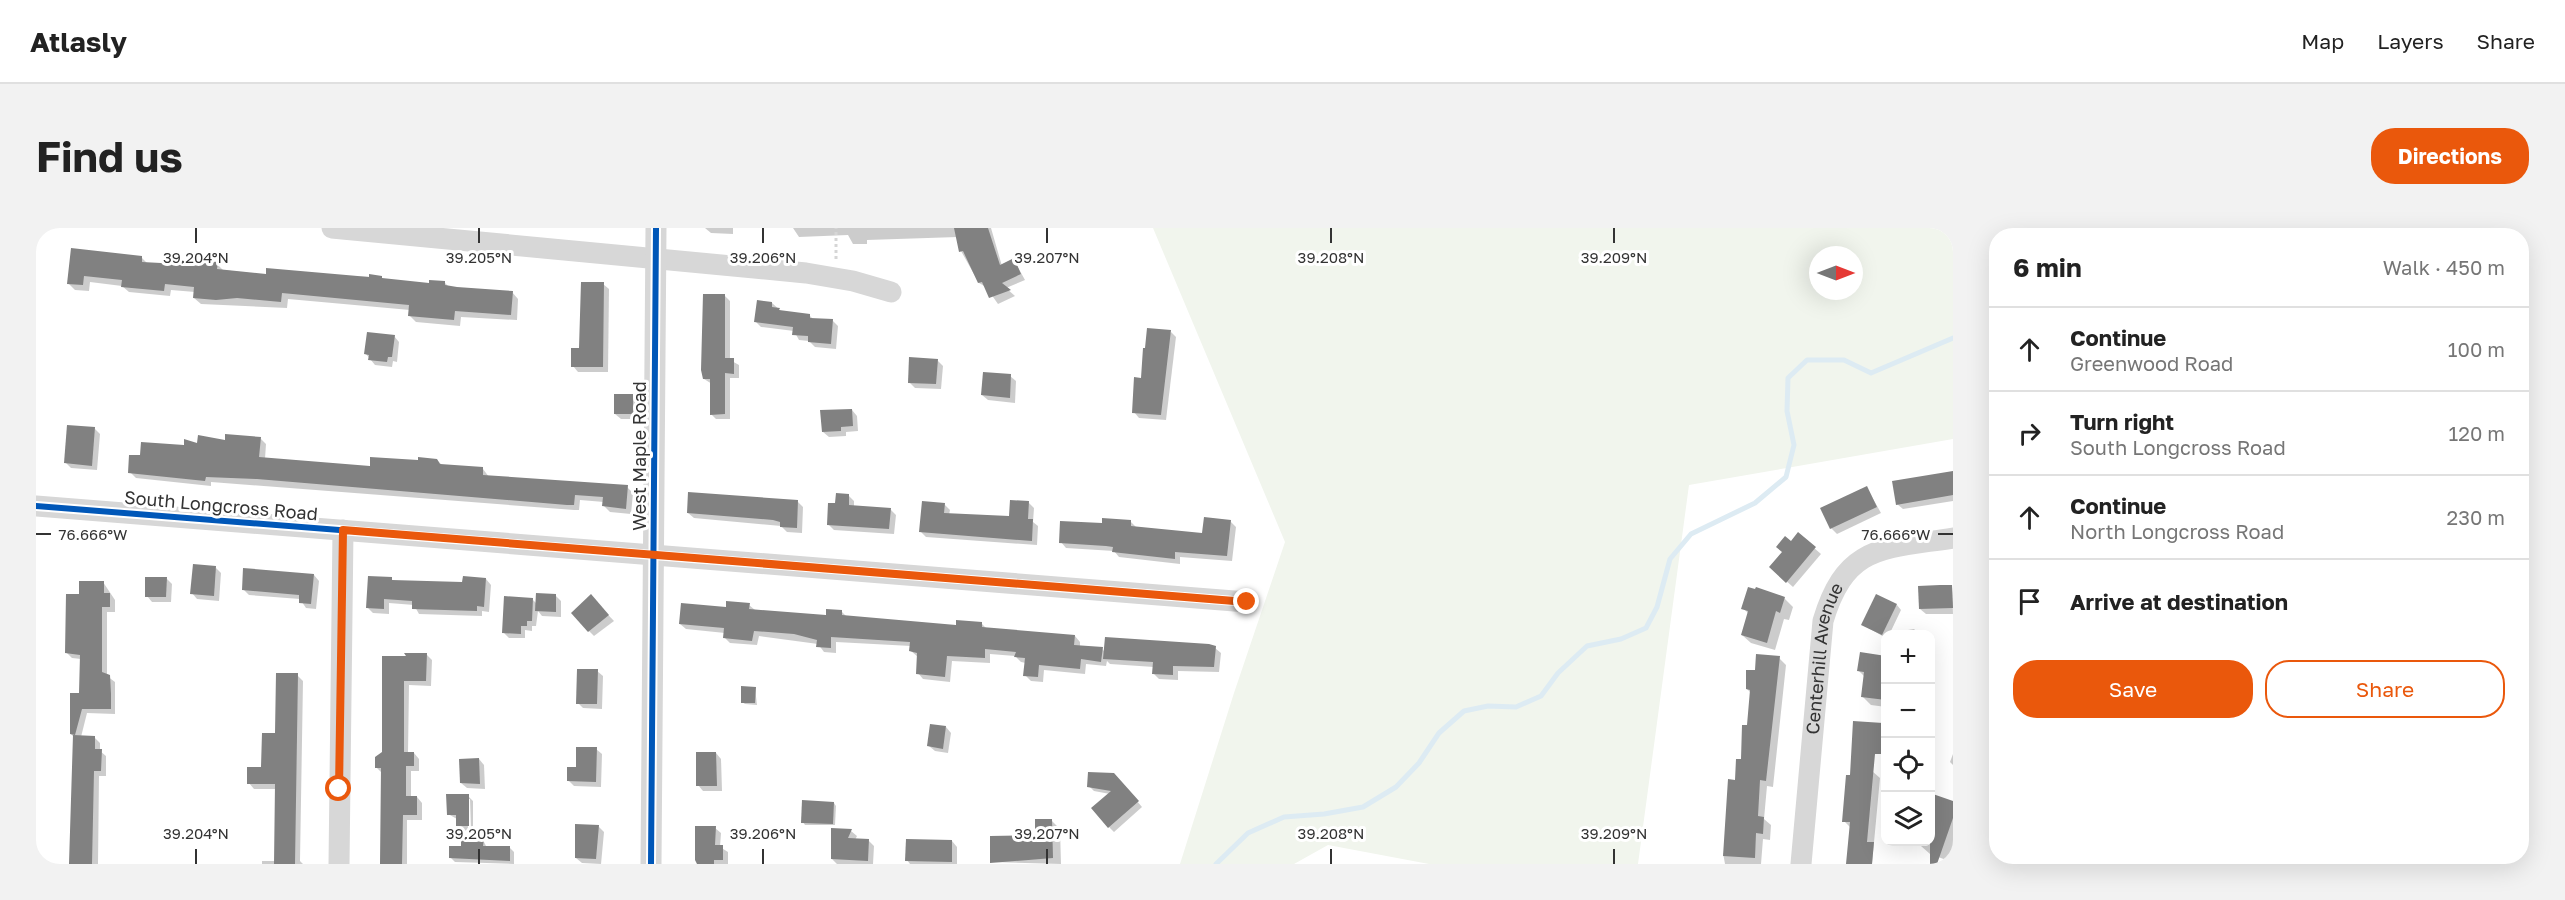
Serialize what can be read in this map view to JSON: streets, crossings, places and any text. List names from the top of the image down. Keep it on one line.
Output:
{"streets":{"street":["West Maple Road","South Longcross Road","Centerhill Avenue"]},"crossings":[["West Maple Road","South Longcross Road"]],"north":"right","page":{"header":"Atlasly","nav":["Map","Layers","Share"],"buttons":["Directions",["Save","Share"]],"title":"Find us","heading":["6 min","Walk · 450 m"],"list":[["Continue","Greenwood Road","100 m"],["Turn right","South Longcross Road","120 m"],["Continue","North Longcross Road","230 m"],"Arrive at destination"],"map_buttons":["+","−"]},"coordinates":["39.204°N","39.205°N","39.206°N","39.207°N","39.208°N","39.209°N","76.666°W"]}
